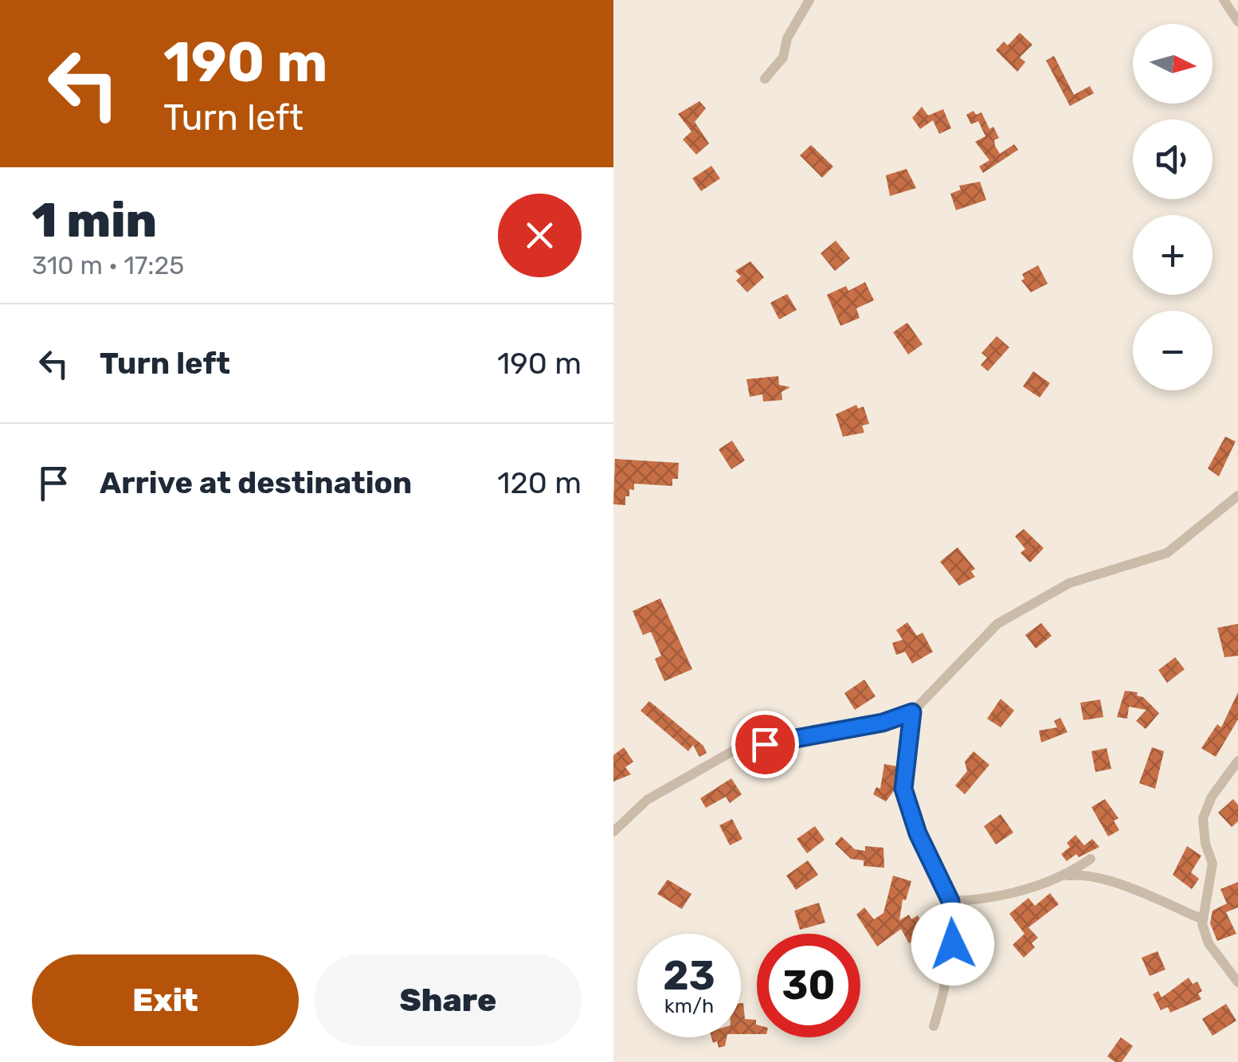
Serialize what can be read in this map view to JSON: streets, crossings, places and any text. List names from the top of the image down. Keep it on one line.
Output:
{"north":"right","page":{"turn":["190 m","Turn left"],"map_buttons":["+","−"],"heading":["1 min","310 m · 17:25"],"list":[{"name":"Turn left","value":"190 m"},{"name":"Arrive at destination","value":"120 m"}],"speed":"23 km/h","limit":"30","buttons":["Exit","Share"]}}
